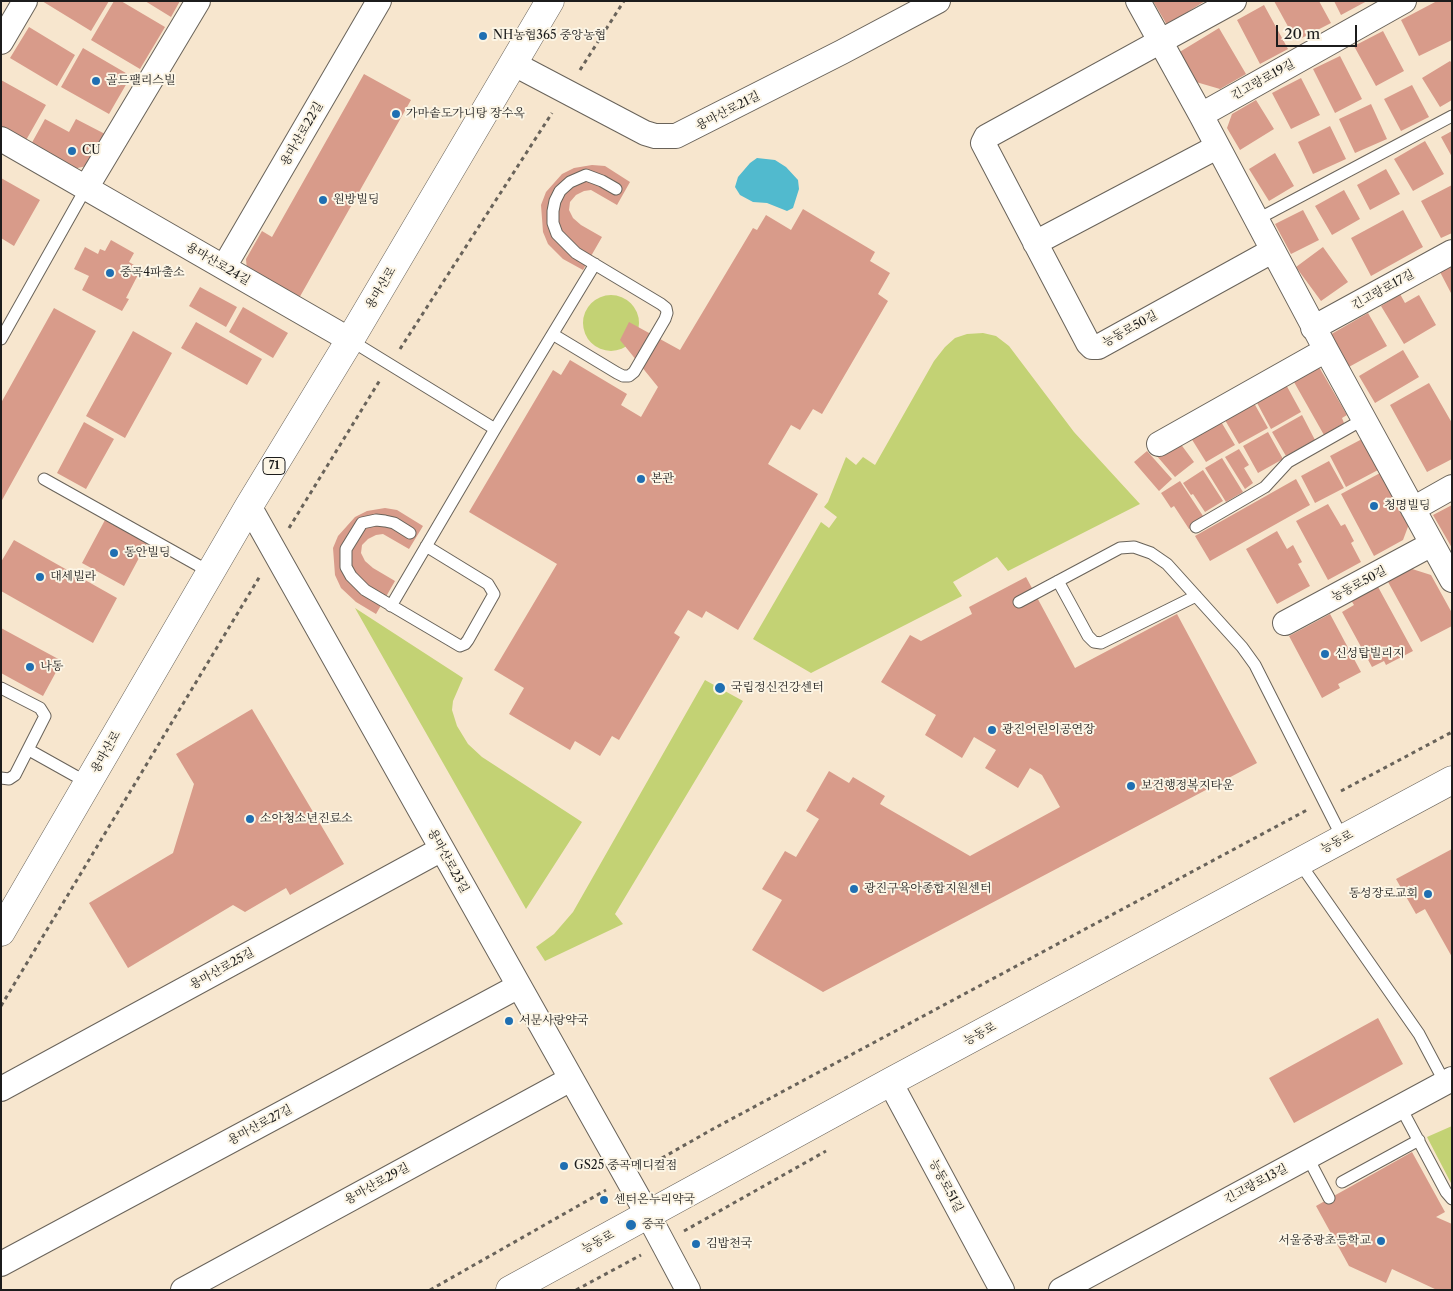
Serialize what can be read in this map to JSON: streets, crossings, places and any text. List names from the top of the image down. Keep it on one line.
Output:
{"streets":{"main road":["용마산로","71","능동로"],"street":["긴고랑로19길","용마산로21길","용마산로22길","용마산로24길","긴고랑로17길","능동로50길","농동로50길","용마산로23길","용마산로25길","용마산로27길","용마산로29길","긴고랑로13길","능동로51길"]},"crossings":[["용마산로21길","용마산로"],["용마산로22길","용마산로24길"],["용마산로24길","용마산로"],["용마산로","용마산로23길"],["능동로","용마산로23길"],["능동로","능동로51길"],["용마산로23길","용마산로25길"],["용마산로23길","용마산로27길"],["용마산로23길","용마산로29길"]],"places":["NH농협365 중앙농협","골드팰리스빌","가마솥도가니탕 장수옥","CU","원방빌딩","중곡4파출소","본관","청명빌딩","동안빌딩","대세빌라","신성탑빌리지","나동","국립정신건강센터","광진어린이공연장","보건행정복지타운","소아청소년진료소","광진구육아종합지원센터","동성장로교회","서문사랑약국","GS25 중곡메디컬점","센터온누리약국","중곡","서울중광초등학교","김밥천국"],"scale_bar":"20 m"}
